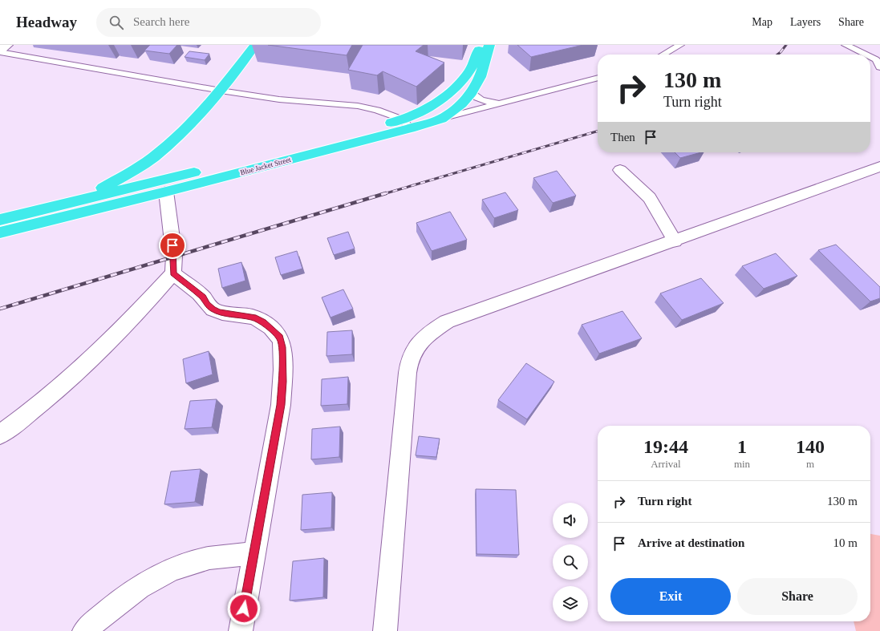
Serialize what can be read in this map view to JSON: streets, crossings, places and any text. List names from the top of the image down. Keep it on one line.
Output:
{"streets":{"highway":["Blue Jacket Street"]},"page":{"header":"Headway","search":"Search here","nav":["Map","Layers","Share"],"turn":["130 m","Turn right"],"then":"Then","eta":["19:44","Arrival","1","min","140","m"],"list":[{"name":"Turn right","value":"130 m"},{"name":"Arrive at destination","value":"10 m"}],"buttons":["Exit","Share"]}}
